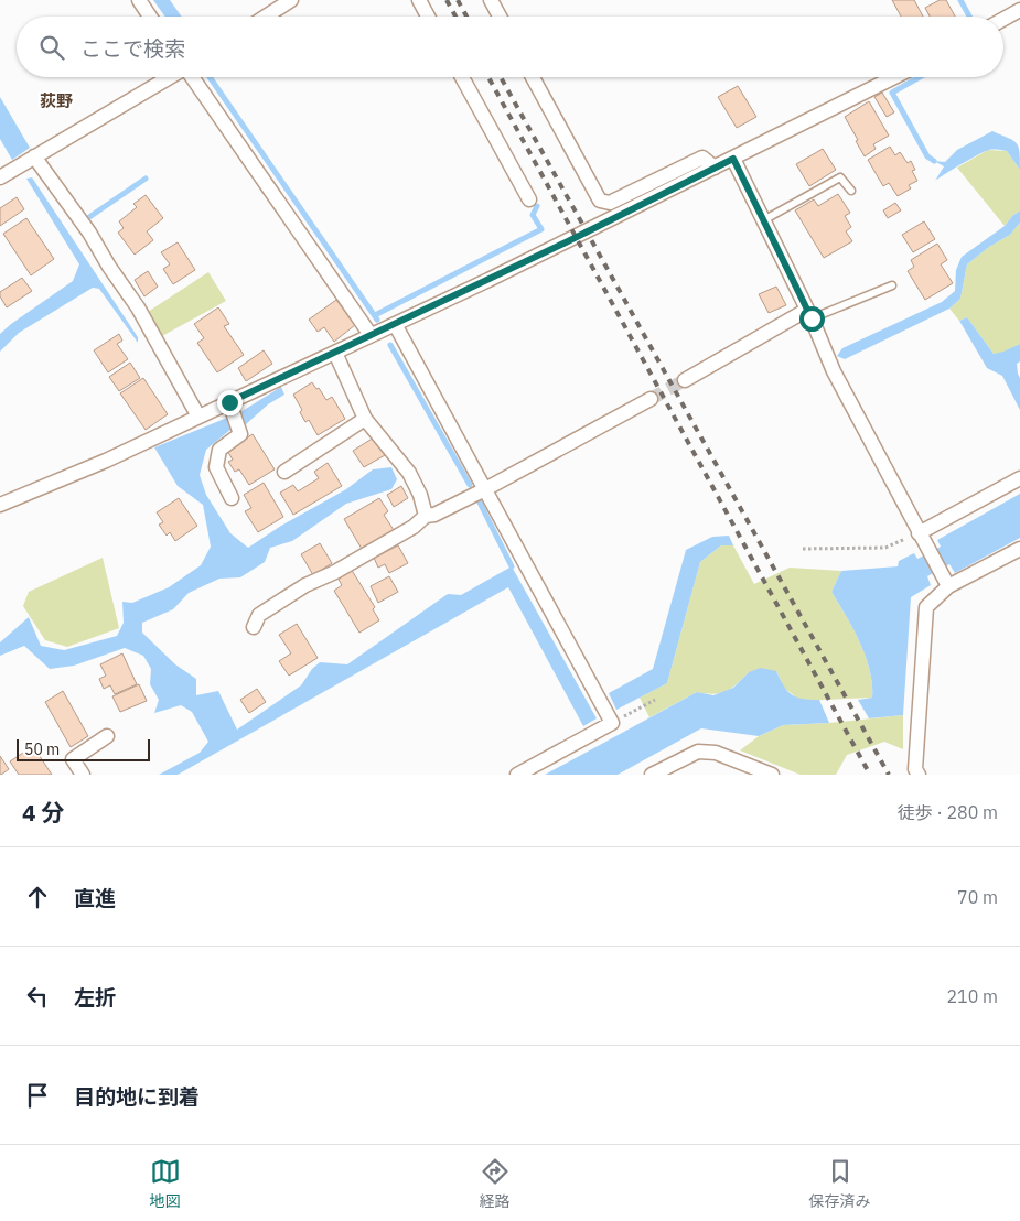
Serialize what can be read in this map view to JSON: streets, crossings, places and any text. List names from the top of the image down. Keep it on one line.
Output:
{"districts":["荻野"],"scale_bar":"50 m","page":{"search":"ここで検索","scale":"50 m","heading":["4 分","徒歩 · 280 m"],"list":[["直進","70 m"],["左折","210 m"],"目的地に到着"],"nav":["地図","経路","保存済み"]}}
